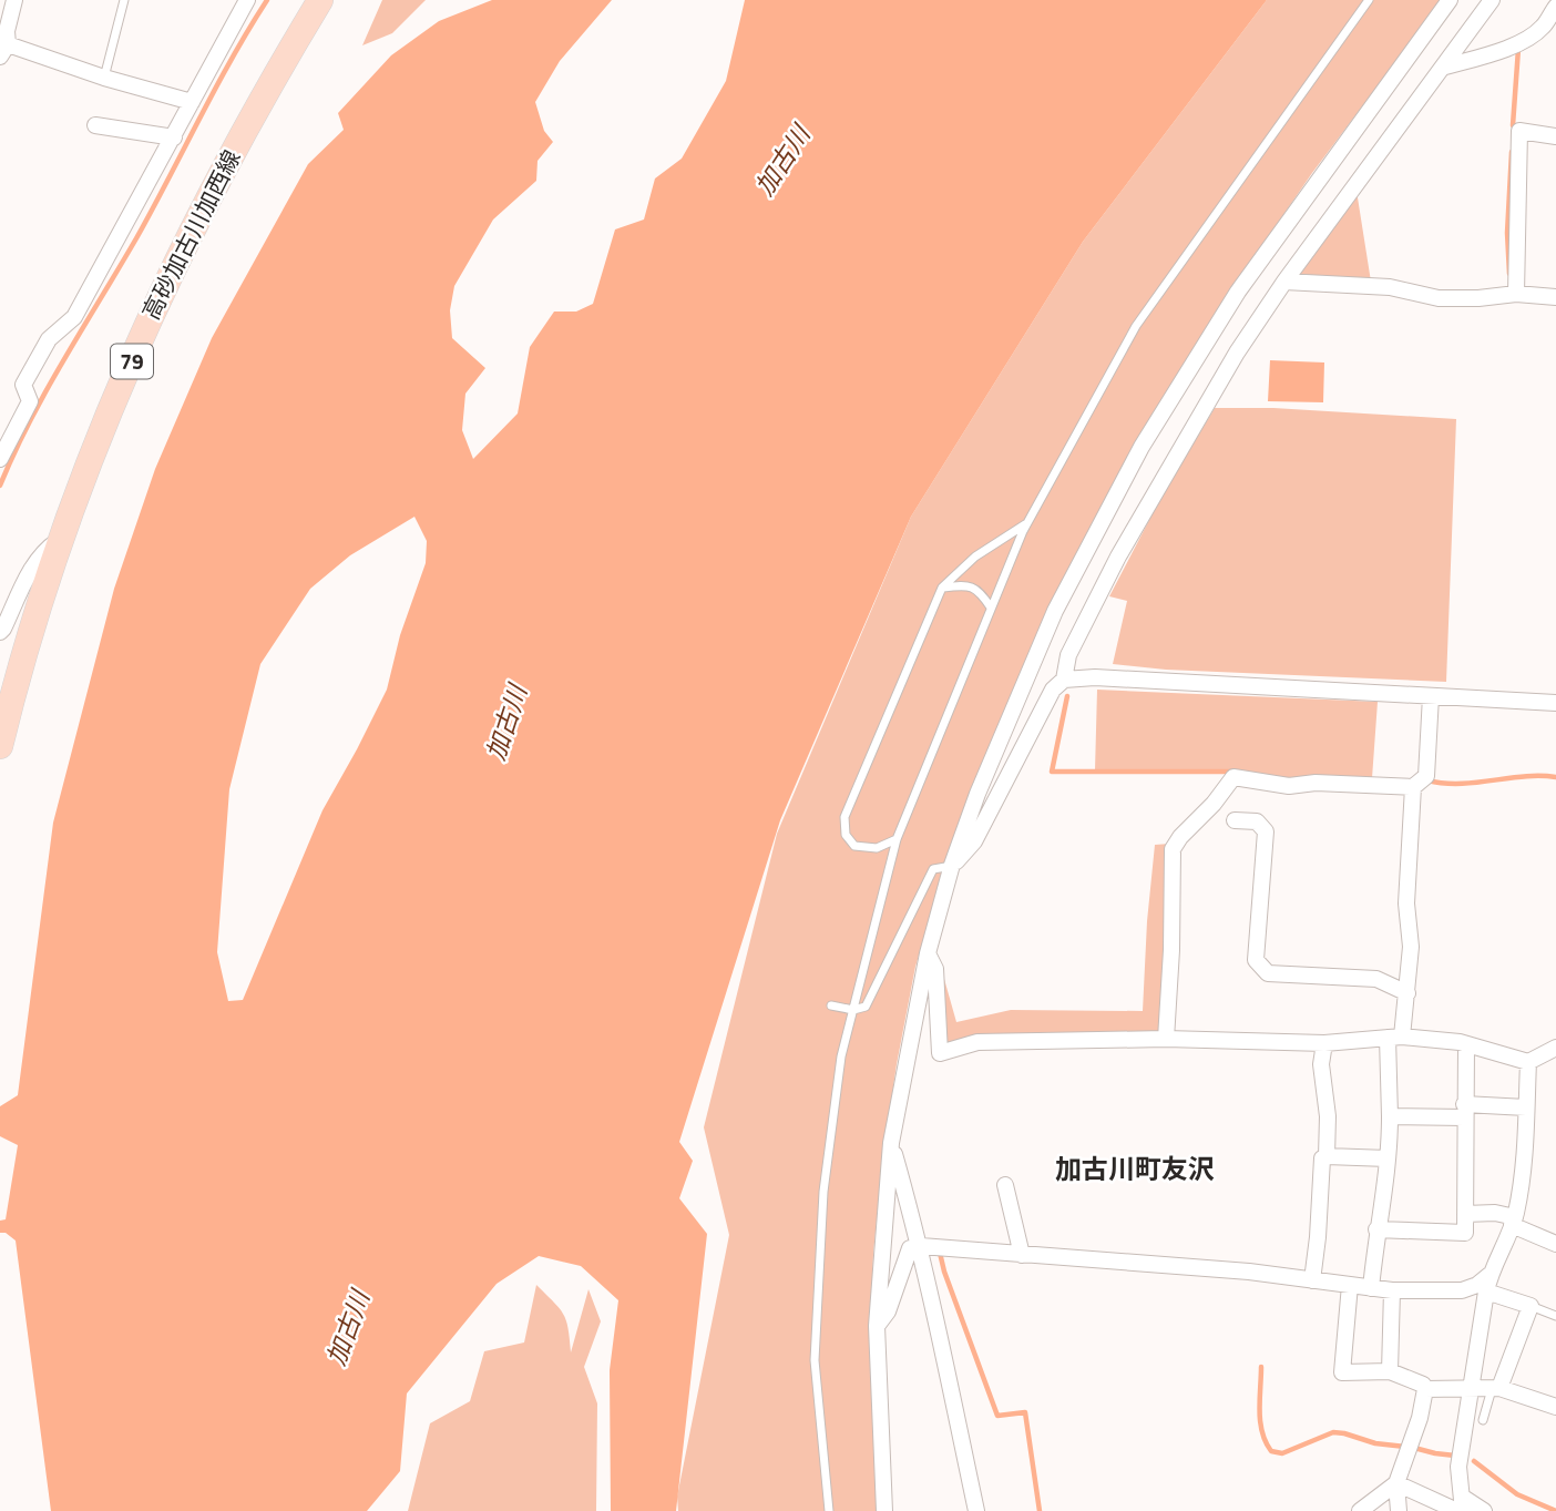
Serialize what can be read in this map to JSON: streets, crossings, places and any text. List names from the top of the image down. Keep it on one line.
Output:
{"streets":{"main road":["高砂加古川加西線","79"]},"districts":["加古川町友沢"],"water":["加古川"]}
